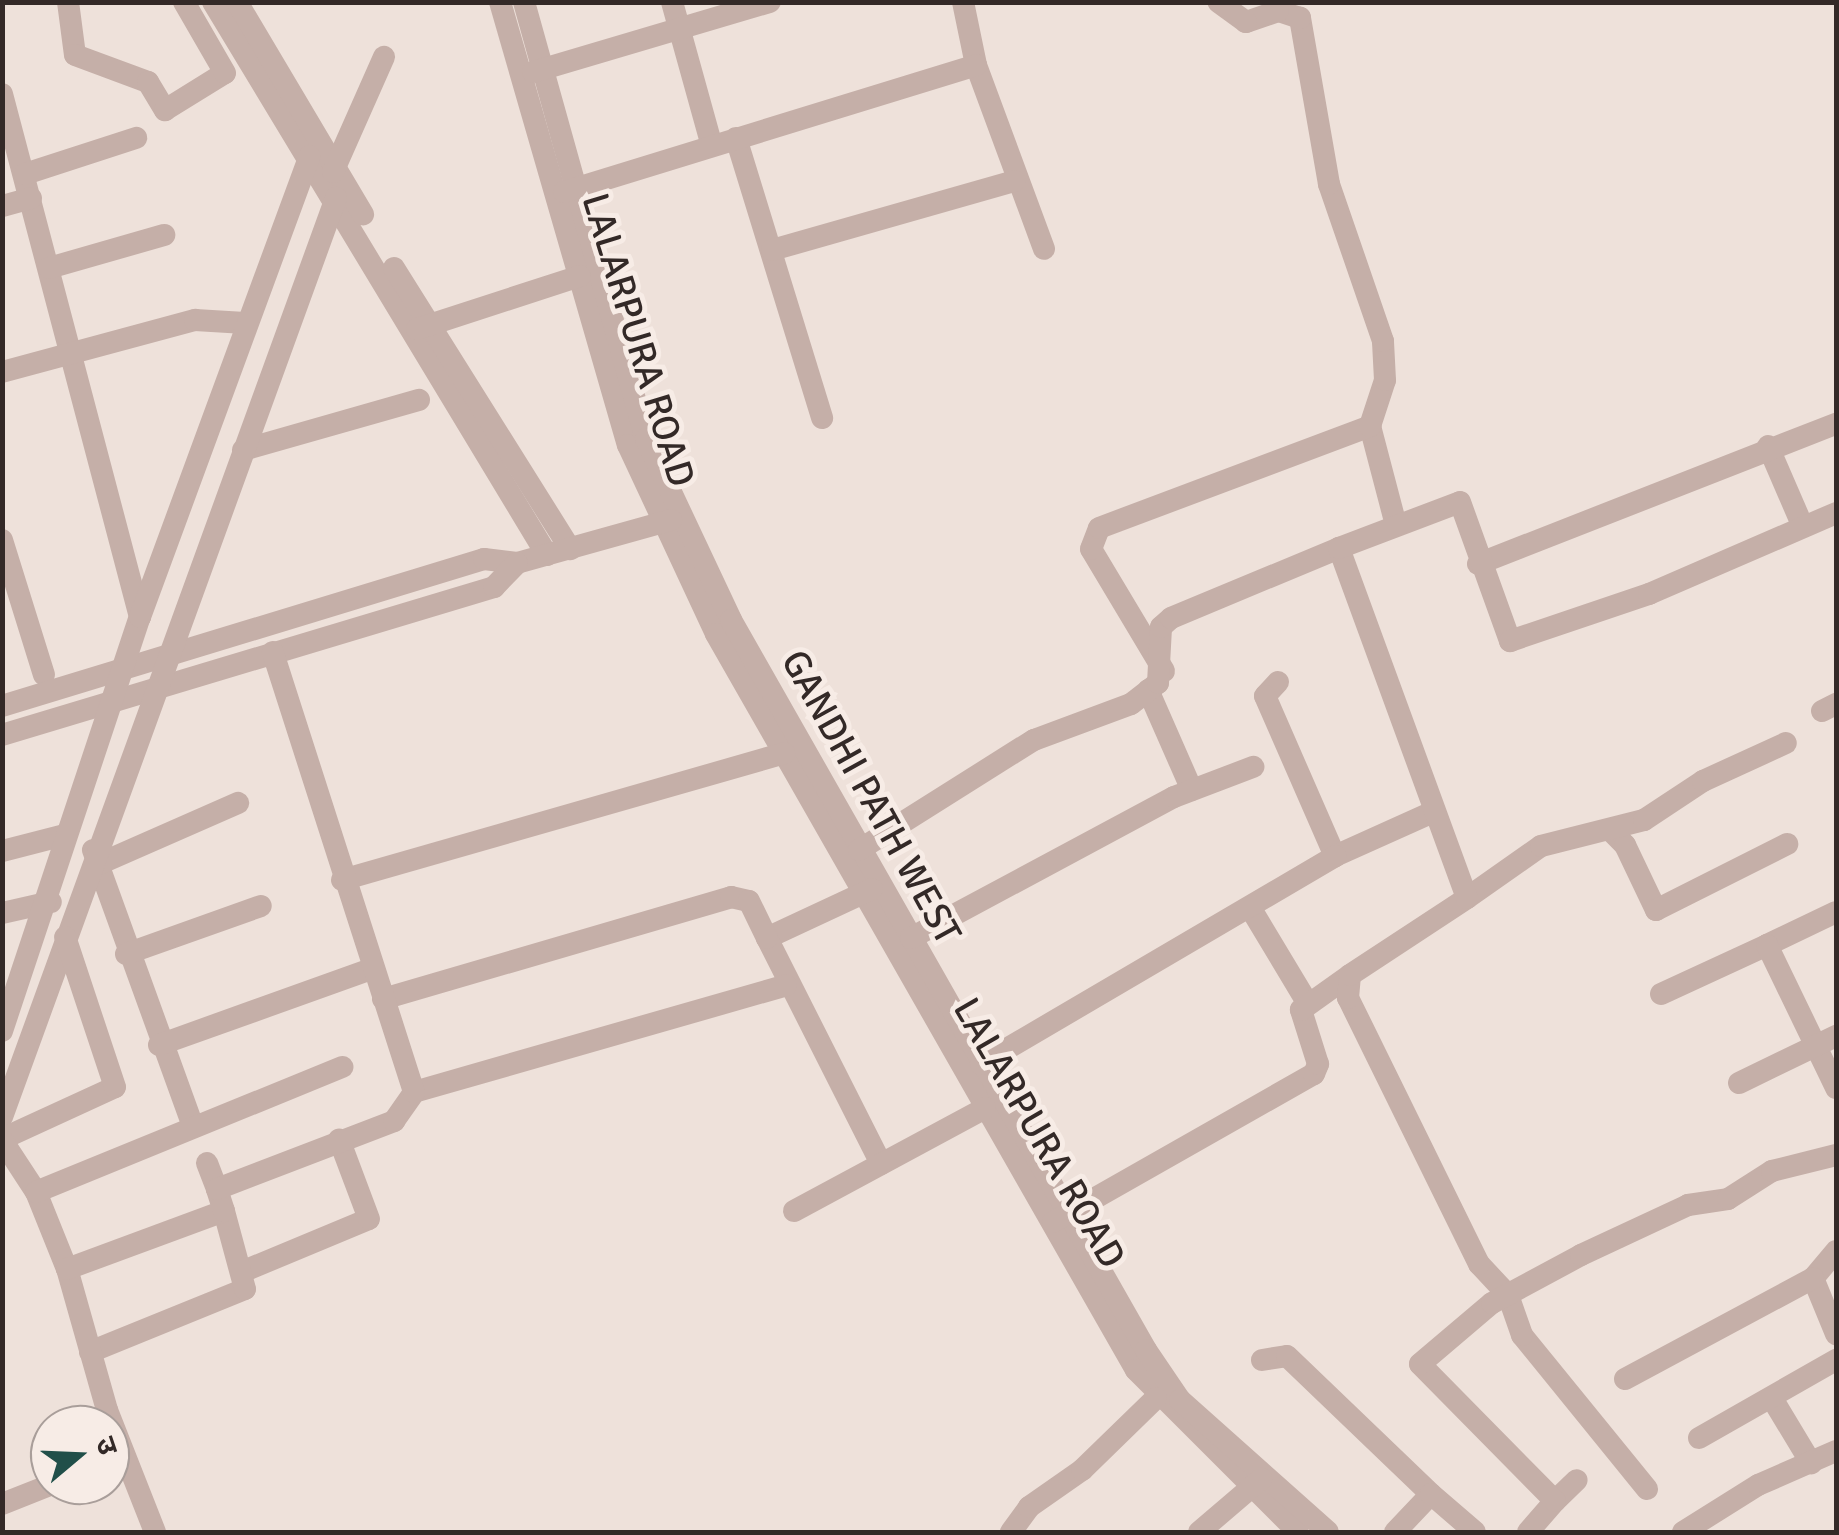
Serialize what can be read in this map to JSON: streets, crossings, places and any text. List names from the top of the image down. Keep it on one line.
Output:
{"streets":{"street":["LALARPURA ROAD","GANDHI PATH WEST"]},"crossings":[["LALARPURA ROAD","GANDHI PATH WEST"]],"north":"right"}
